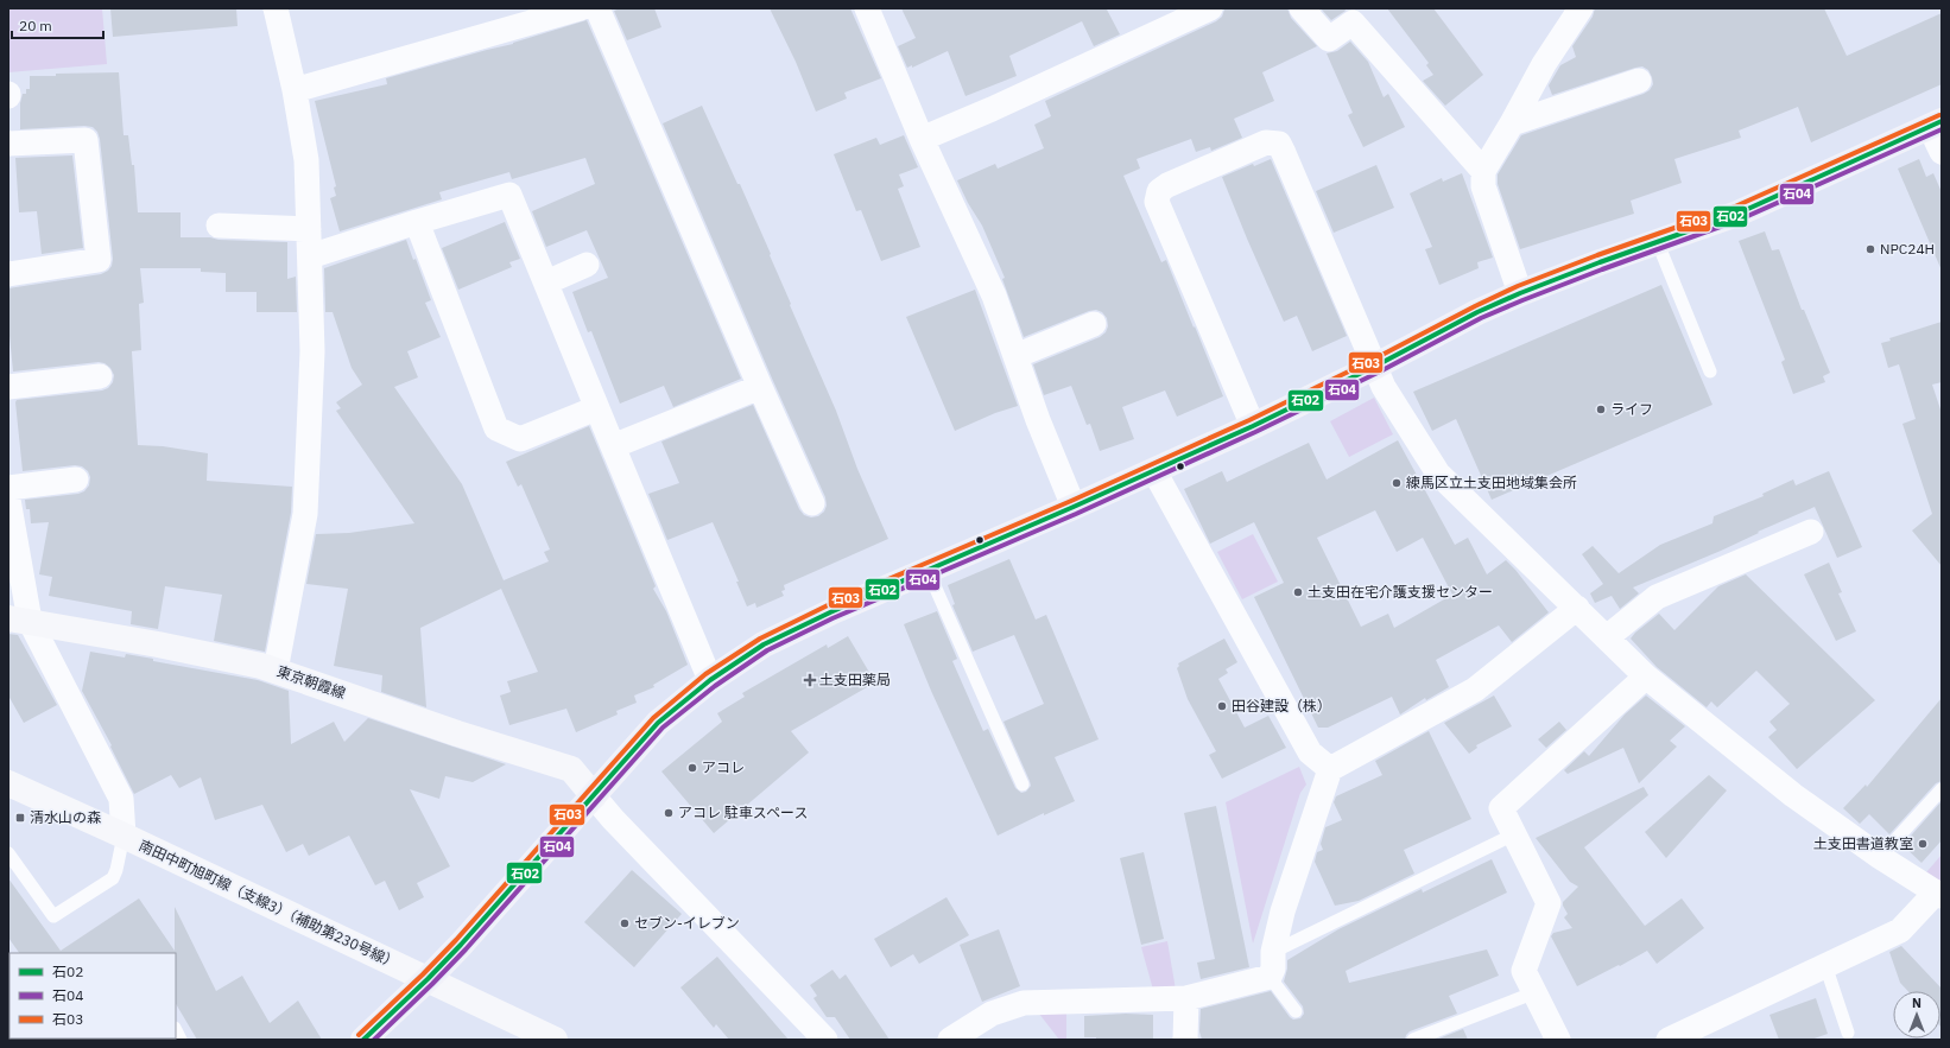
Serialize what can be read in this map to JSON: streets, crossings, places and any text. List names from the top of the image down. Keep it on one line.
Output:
{"streets":{"main road":["東京朝霞線","南田中町旭町線（支線3）（補助第230号線）"]},"places":{"other":["NPC24H","ライフ","練馬区立土支田地域集会所","土支田在宅介護支援センター","田谷建設（株）","アコレ","アコレ 駐車スペース","土支田書道教室","セブン-イレブン"],"health":["土支田薬局"],"transit":["清水山の森"]},"lines":["transit line 石03","transit line 石02","transit line 石04"],"legend":["石02","石04","石03"],"scale_bar":"20 m","north":"top"}
